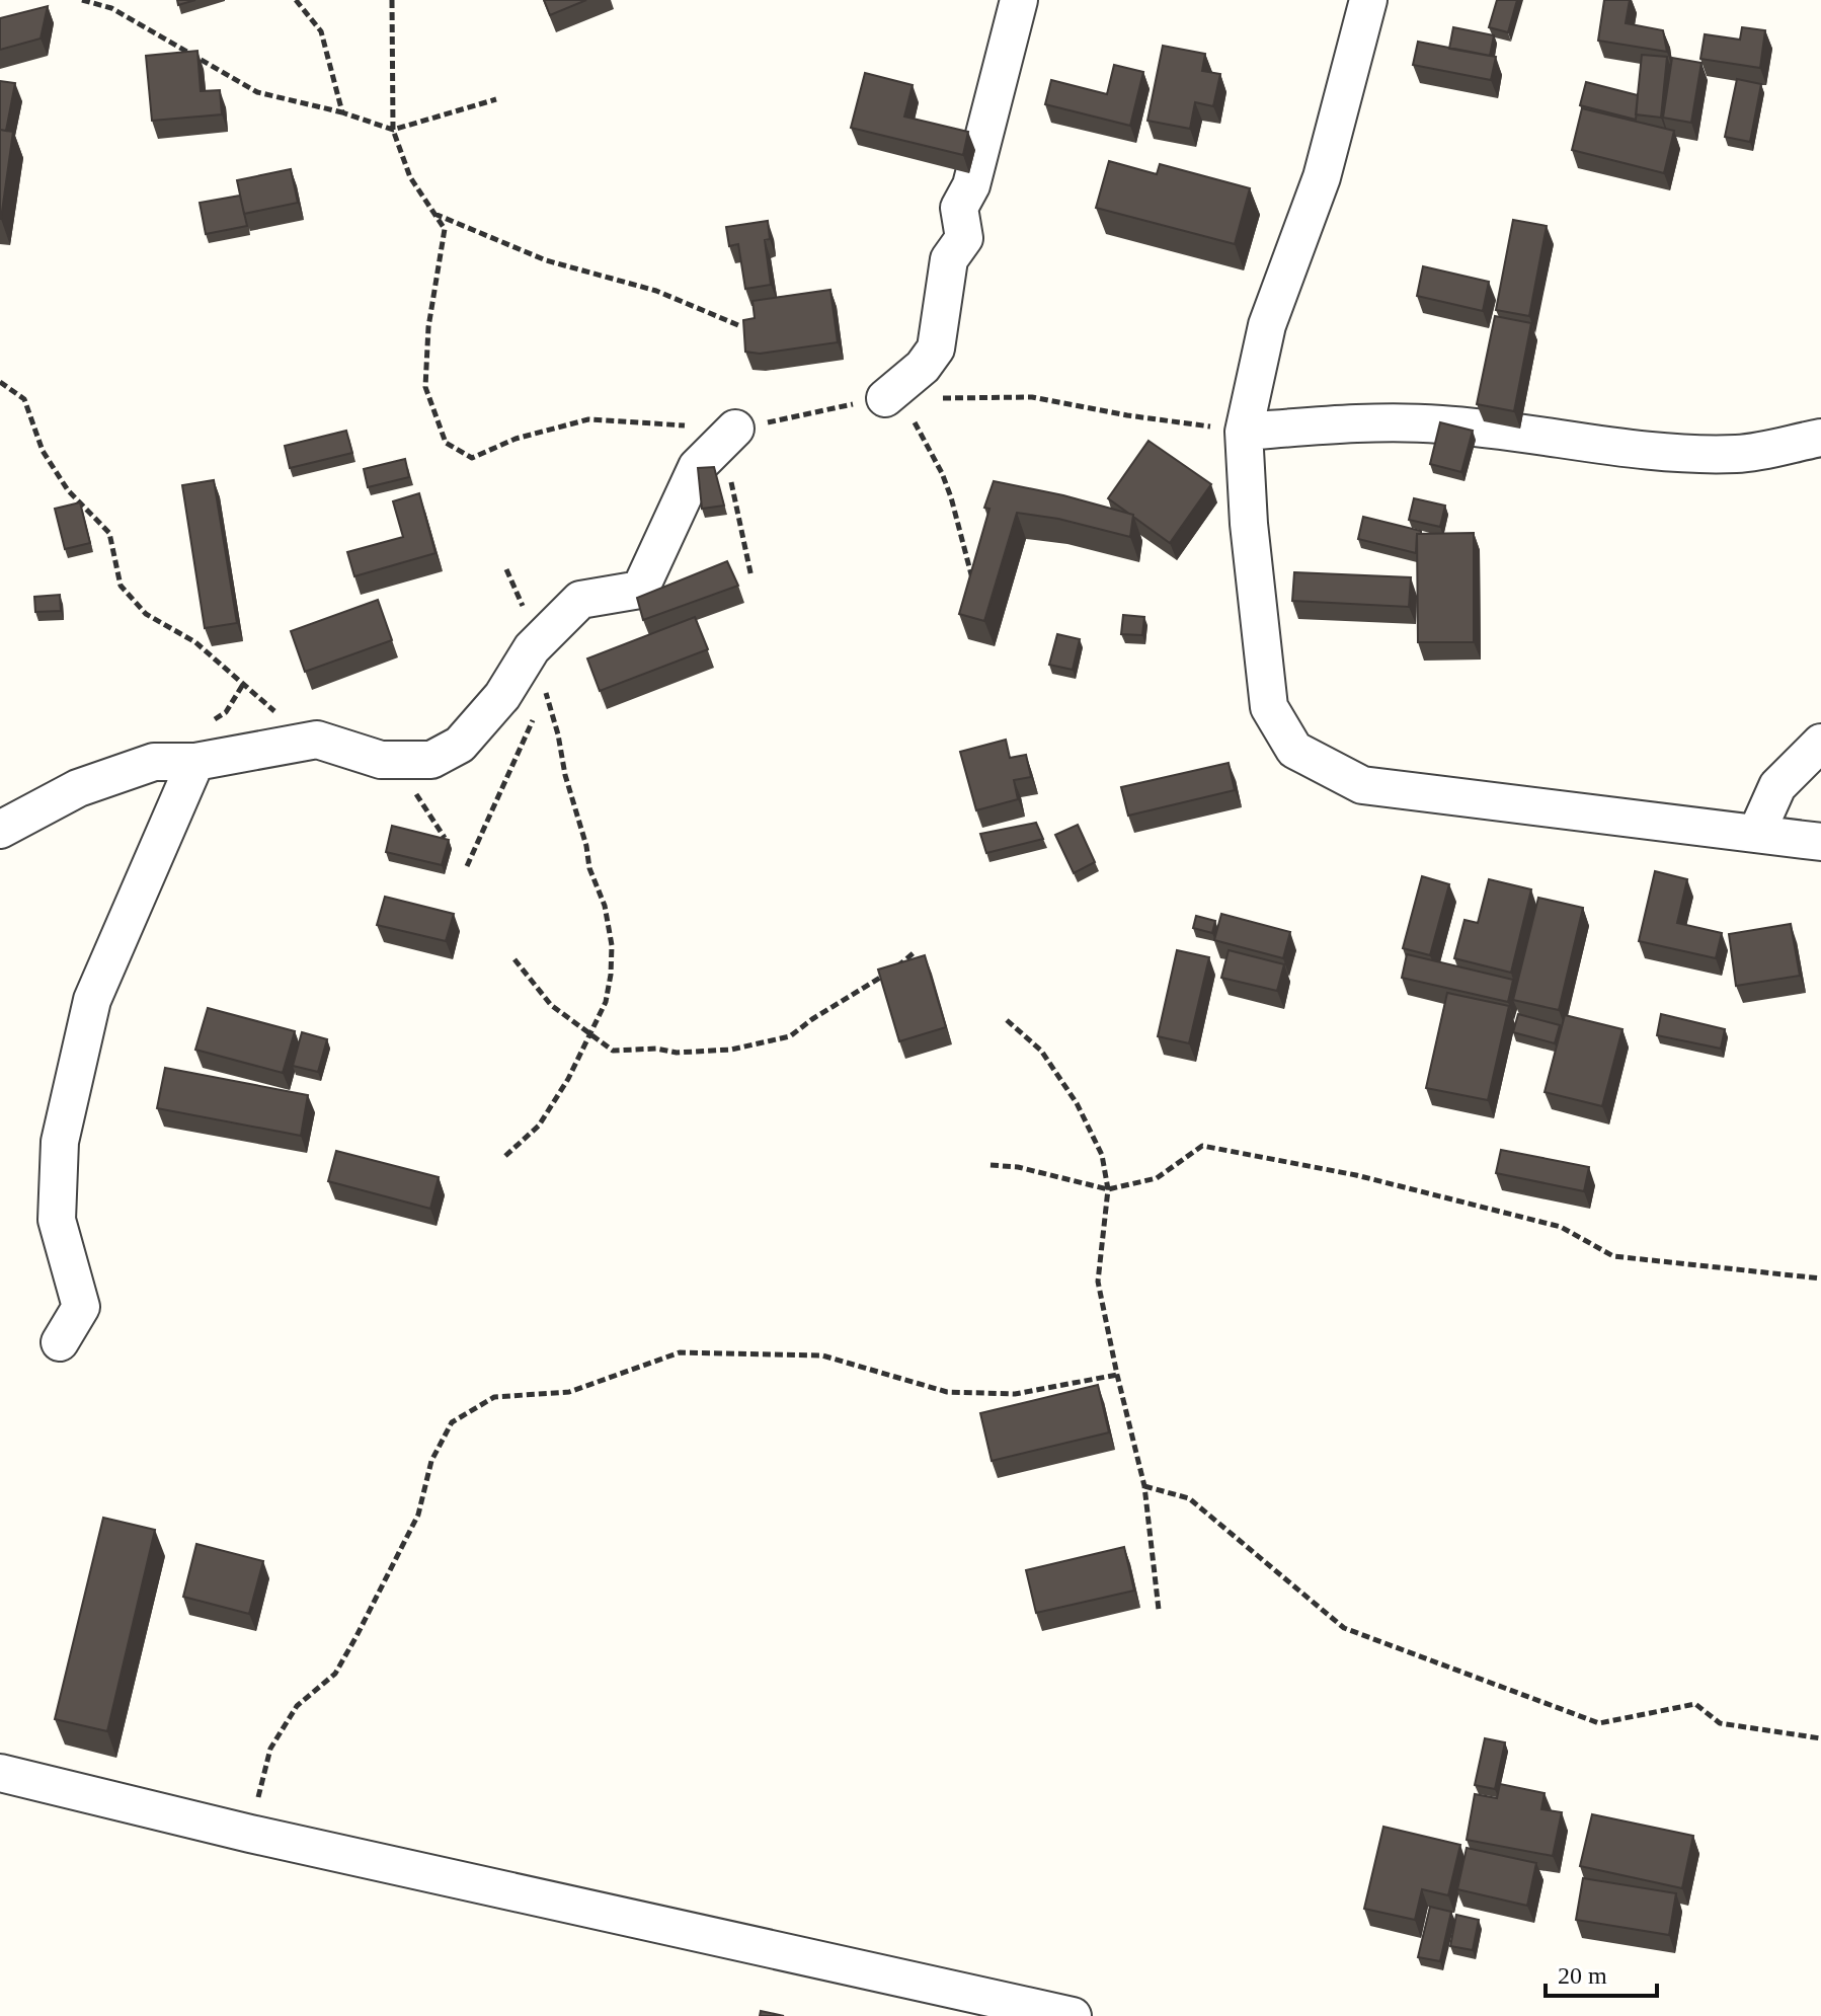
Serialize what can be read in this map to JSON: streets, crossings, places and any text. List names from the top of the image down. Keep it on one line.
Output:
{"scale_bar":"20 m"}
